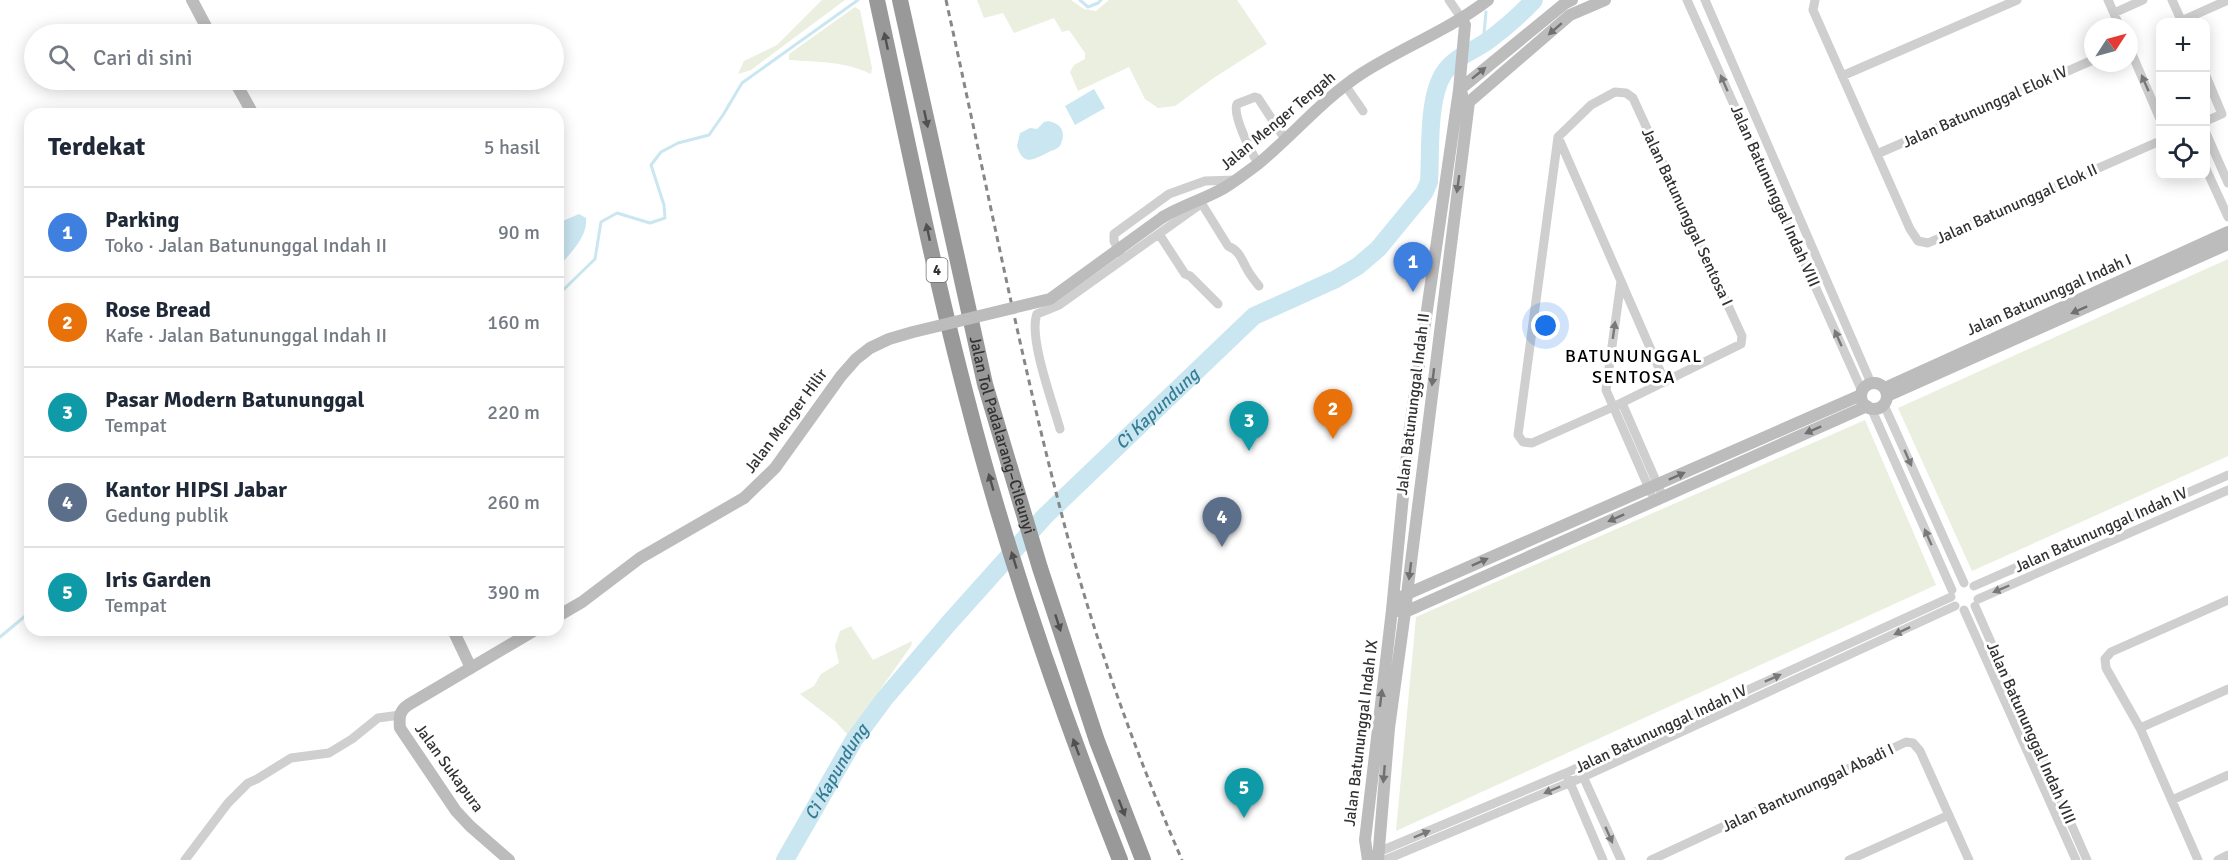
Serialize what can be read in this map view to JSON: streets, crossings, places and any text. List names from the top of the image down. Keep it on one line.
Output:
{"streets":{"highway":["4","Jalan Tol Padalarang–Cileunyi"],"street":["Jalan Batununggal Elok IV","Jalan Menger Tengah","Jalan Batununggal Indah VIII","Jalan Batununggal Elok II","Jalan Batununggal Sentosa I","Jalan Batununggal Indah I","Jalan Batununggal Indah II","Jalan Menger Hilir","Jalan Batununggal Indah IV","Jalan Batununggal Indah IX","Jalan Sukapura","Jalan Bantununggal Abadi I"]},"crossings":[["Jalan Batununggal Elok IV","Jalan Batununggal Elok II"],["Jalan Menger Tengah","Jalan Batununggal Indah II"],["Jalan Menger Tengah","Jalan Menger Hilir"],["Jalan Batununggal Indah VIII","Jalan Batununggal Indah IV"],["Jalan Batununggal Indah II","Jalan Batununggal Indah IX"],["Jalan Batununggal Indah IV","Jalan Batununggal Indah IX"]],"districts":["BATUNUNGGAL SENTOSA"],"water":["Ci Kapundung"],"north":"top right","page":{"map_buttons":["+","−"],"search":"Cari di sini","heading":["Terdekat","5 hasil"],"list":[{"mark":"1","name":"Parking","note":"Toko · Jalan Batununggal Indah II","value":"90 m"},{"mark":"2","name":"Rose Bread","note":"Kafe · Jalan Batununggal Indah II","value":"160 m"},{"mark":"3","name":"Pasar Modern Batununggal","note":"Tempat","value":"220 m"},{"mark":"4","name":"Kantor HIPSI Jabar","note":"Gedung publik","value":"260 m"},{"mark":"5","name":"Iris Garden","note":"Tempat","value":"390 m"}],"pins":["1","2","3","4","5"]}}
